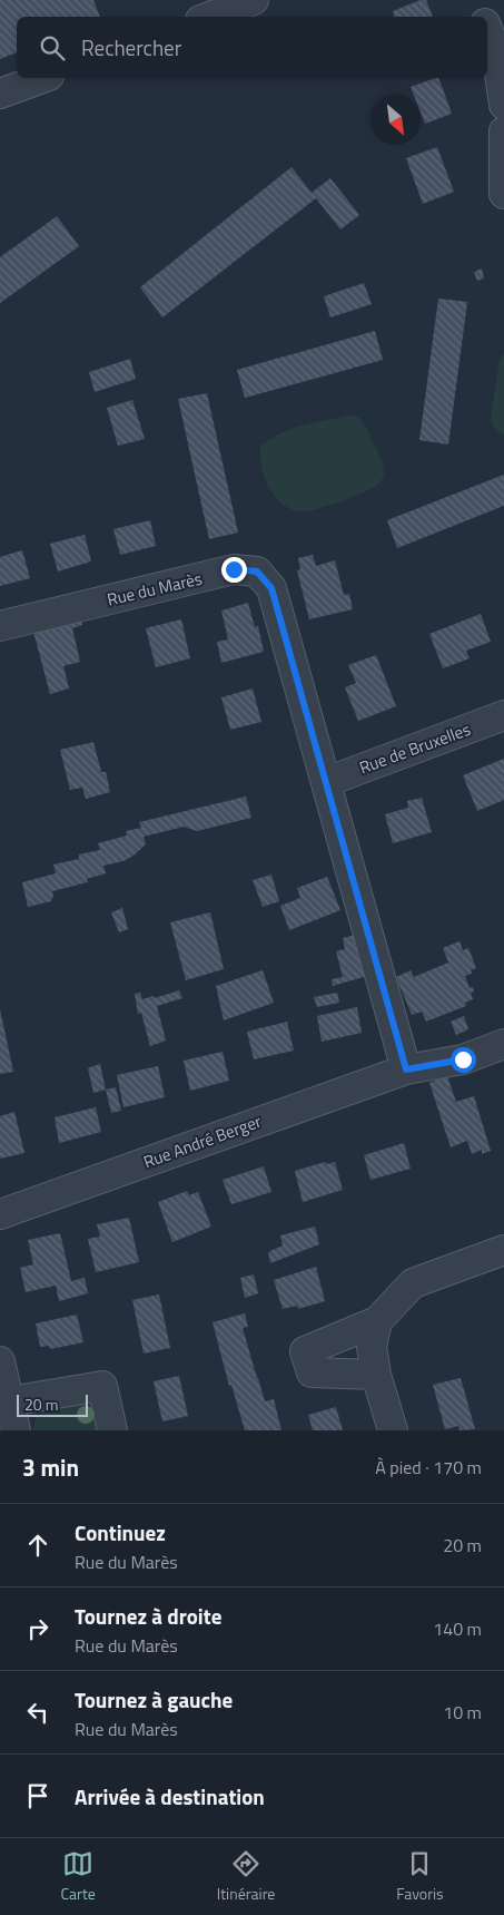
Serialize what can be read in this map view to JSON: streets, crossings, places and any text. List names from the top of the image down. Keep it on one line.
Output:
{"streets":{"street":["Rue du Marès","Rue de Bruxelles","Rue André Berger"]},"crossings":[["Rue du Marès","Rue de Bruxelles"],["Rue du Marès","Rue André Berger"]],"scale_bar":"20 m","north":"bottom right","page":{"search":"Rechercher","scale":"20 m","heading":["3 min","À pied · 170 m"],"list":[["Continuez","Rue du Marès","20 m"],["Tournez à droite","Rue du Marès","140 m"],["Tournez à gauche","Rue du Marès","10 m"],"Arrivée à destination"],"nav":["Carte","Itinéraire","Favoris"]}}
